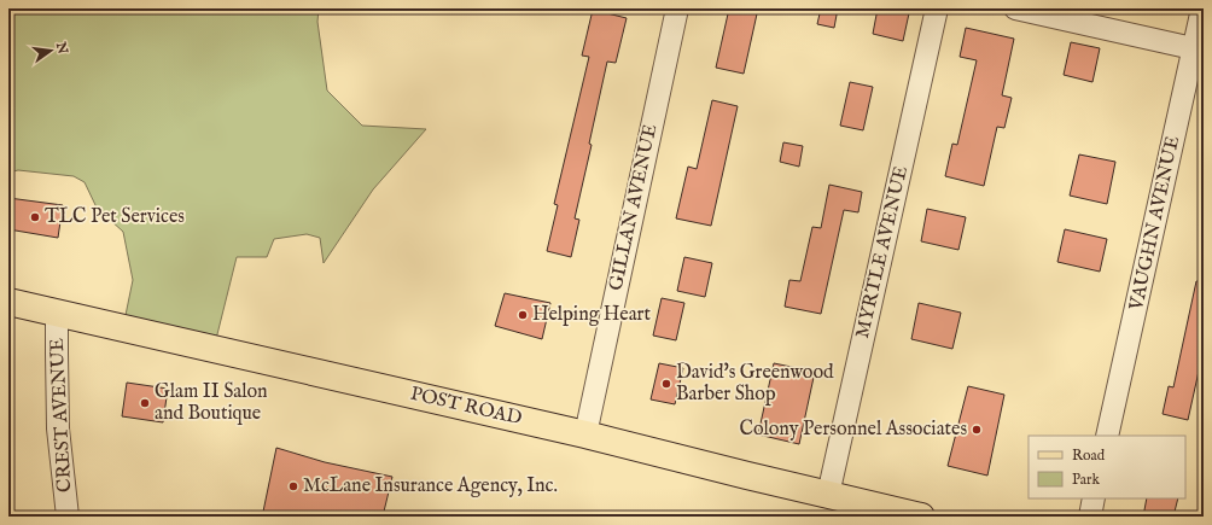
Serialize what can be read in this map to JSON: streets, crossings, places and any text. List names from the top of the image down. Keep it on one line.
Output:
{"streets":{"main road":["POST ROAD"],"street":["GILLAN AVENUE","VAUGHN AVENUE","MYRTLE AVENUE","CREST AVENUE"]},"crossings":[["GILLAN AVENUE","POST ROAD"],["MYRTLE AVENUE","POST ROAD"],["POST ROAD","CREST AVENUE"]],"places":["TLC Pet Services","Helping Heart","David's Greenwood Barber Shop","Glam II Salon and Boutique","Colony Personnel Associates","McLane Insurance Agency, Inc."],"legend":["Road","Park"],"north":"right"}
